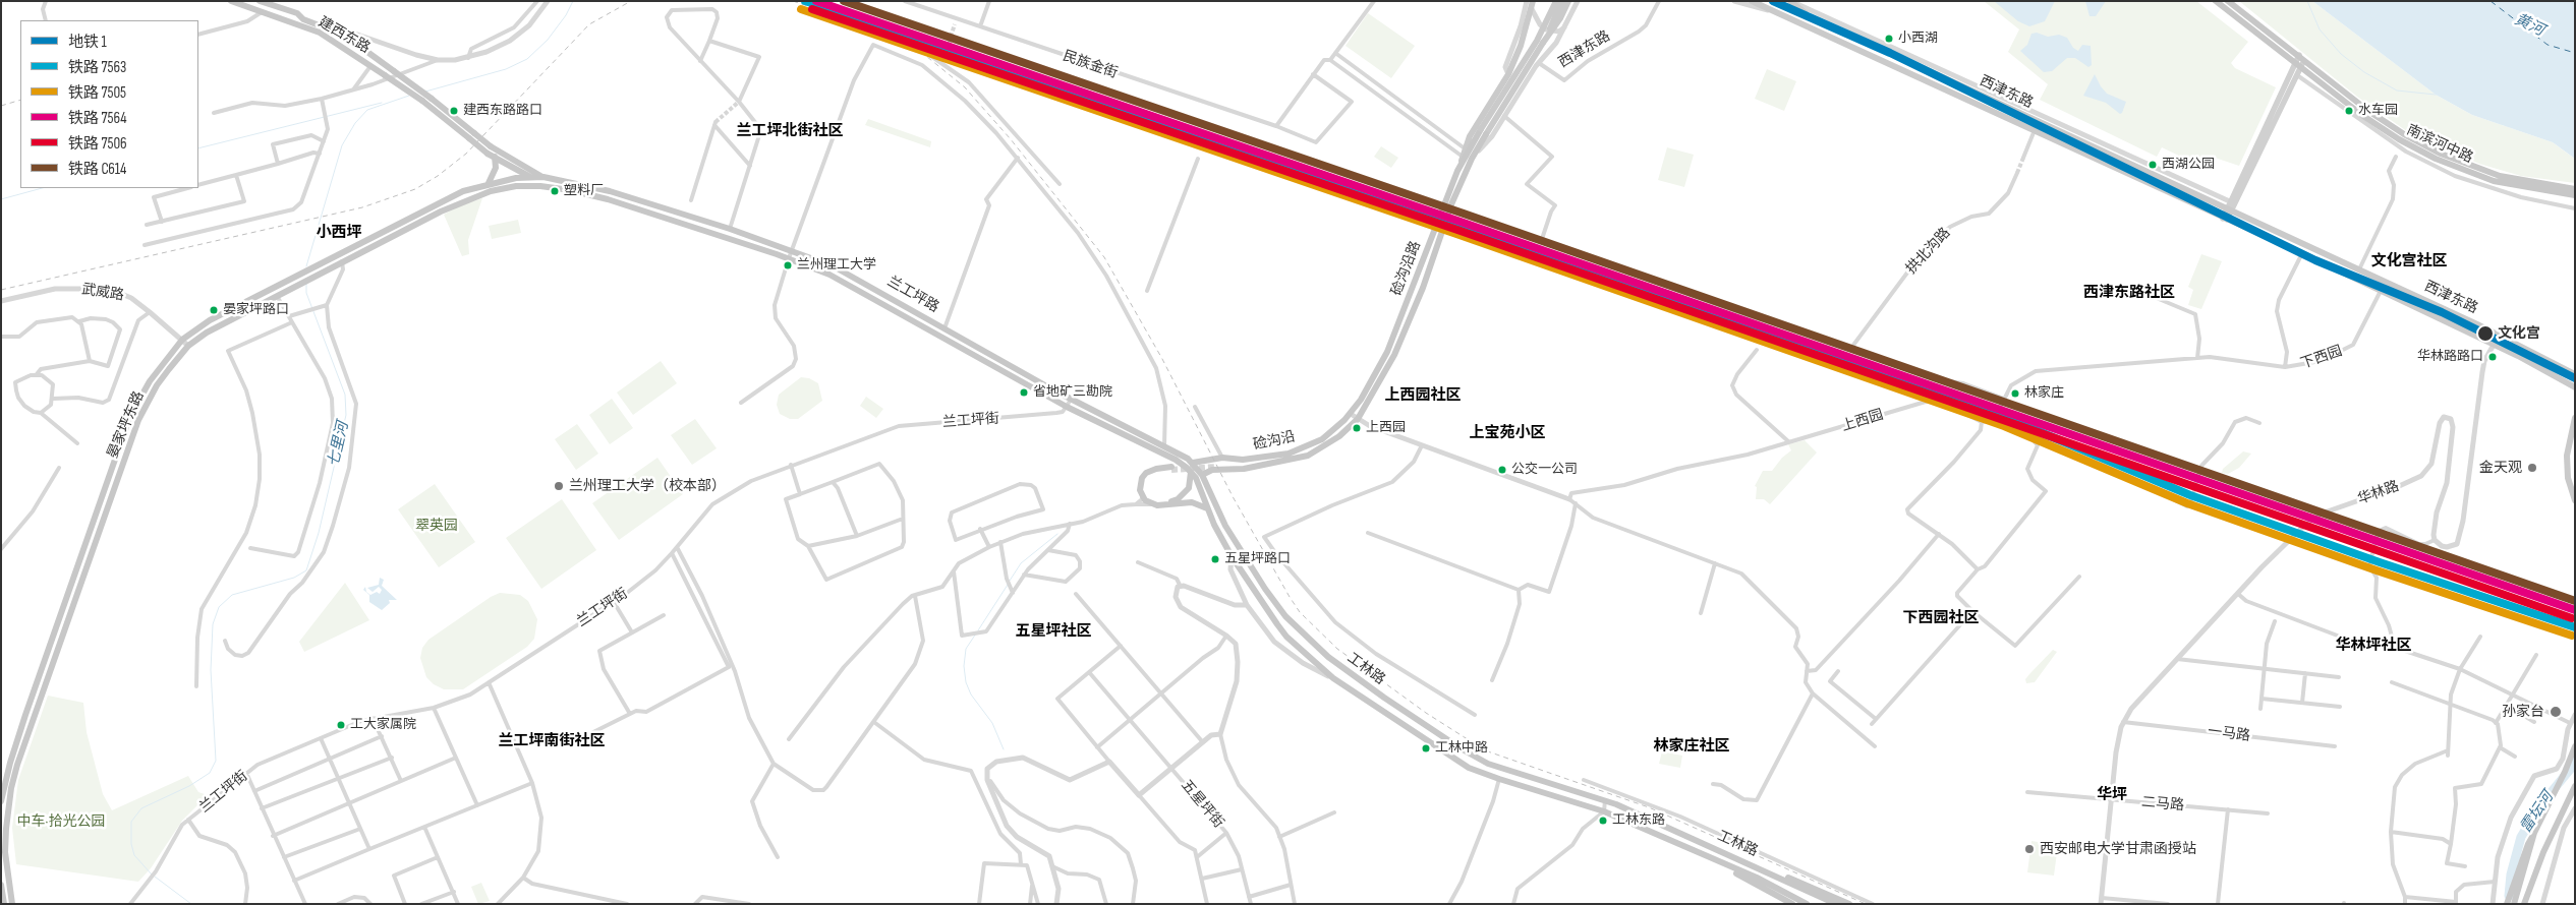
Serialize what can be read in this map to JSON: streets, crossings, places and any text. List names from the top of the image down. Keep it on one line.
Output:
{"streets":{"highway":["建西东路","南滨河中路","硷沟沿路","兰工坪路","晏家坪东路","硷沟沿","工林路"],"main road":["西津东路"],"street":["民族金街","拱北沟路","武威路","下西园","兰工坪街","上西园","华林路","一马路","五星坪街","二马路"]},"crossings":[["西津东路","下西园"],["硷沟沿路","硷沟沿"],["武威路","晏家坪东路"],["兰工坪路","兰工坪街"],["兰工坪路","晏家坪东路"],["兰工坪路","工林路"],["硷沟沿","工林路"],["华林路","一马路"],["华林路","二马路"]],"districts":["兰工坪北街社区","小西坪","文化宫社区","西津东路社区","上西园社区","上宝苑小区","下西园社区","五星坪社区","华林坪社区","兰工坪南街社区","林家庄社区","华坪"],"water":["黄河","七里河","雷坛河"],"parks":["翠英园","中车·拾光公园"],"places":["小西湖","建西东路路口","水车园","西湖公园","塑料厂","兰州理工大学","晏家坪路口","文化宫","华林路路口","省地矿三勘院","林家庄","上西园","金天观","公交一公司","兰州理工大学（校本部）","五星坪路口","孙家台","工大家属院","工林中路","工林东路","西安邮电大学甘肃函授站"],"lines":["metro line 1","rail line 7563","rail line 7564","rail line C614","rail line 7505","rail line 7506"],"legend":["地铁 1","铁路 7563","铁路 7505","铁路 7564","铁路 7506","铁路 C614"]}
